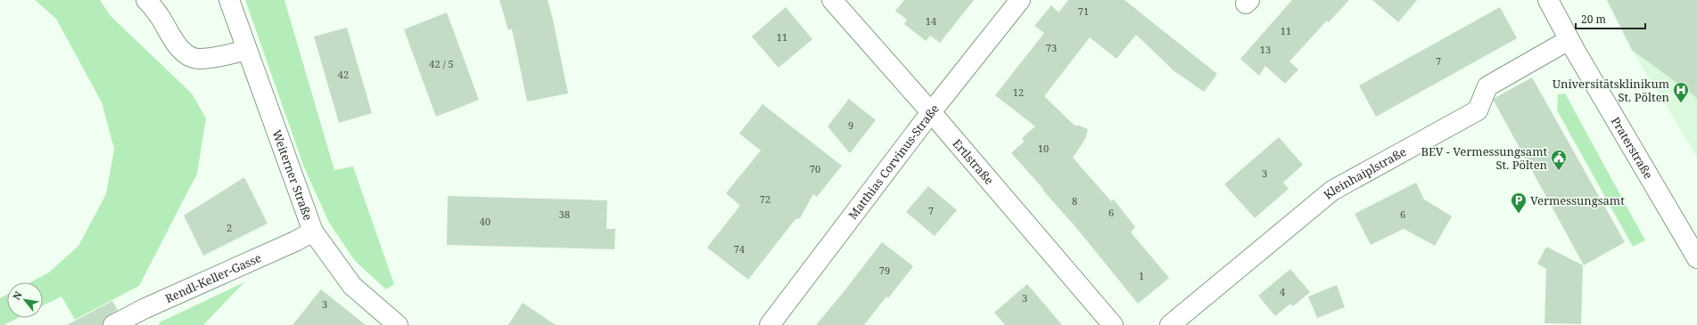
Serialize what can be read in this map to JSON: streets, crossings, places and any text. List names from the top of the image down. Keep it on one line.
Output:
{"streets":{"street":["Praterstraße","Matthias Corvinus-Straße","Ertlstraße","Kleinhaiplstraße","Weiterner Straße","Rendl-Keller-Gasse"]},"crossings":[["Praterstraße","Kleinhaiplstraße"],["Matthias Corvinus-Straße","Ertlstraße"],["Weiterner Straße","Rendl-Keller-Gasse"]],"places":{"hospital":["Universitätsklinikum St. Pölten"],"public building":["BEV - Vermessungsamt St. Pölten"],"parking":["Vermessungsamt"]},"house_numbers":["71","14","11","11","73","13","7","42 / 5","42","12","9","10","70","3","72","8","7","6","38","6","40","2","74","79","1","4","3","3"],"scale_bar":"20 m","north":"top left"}
